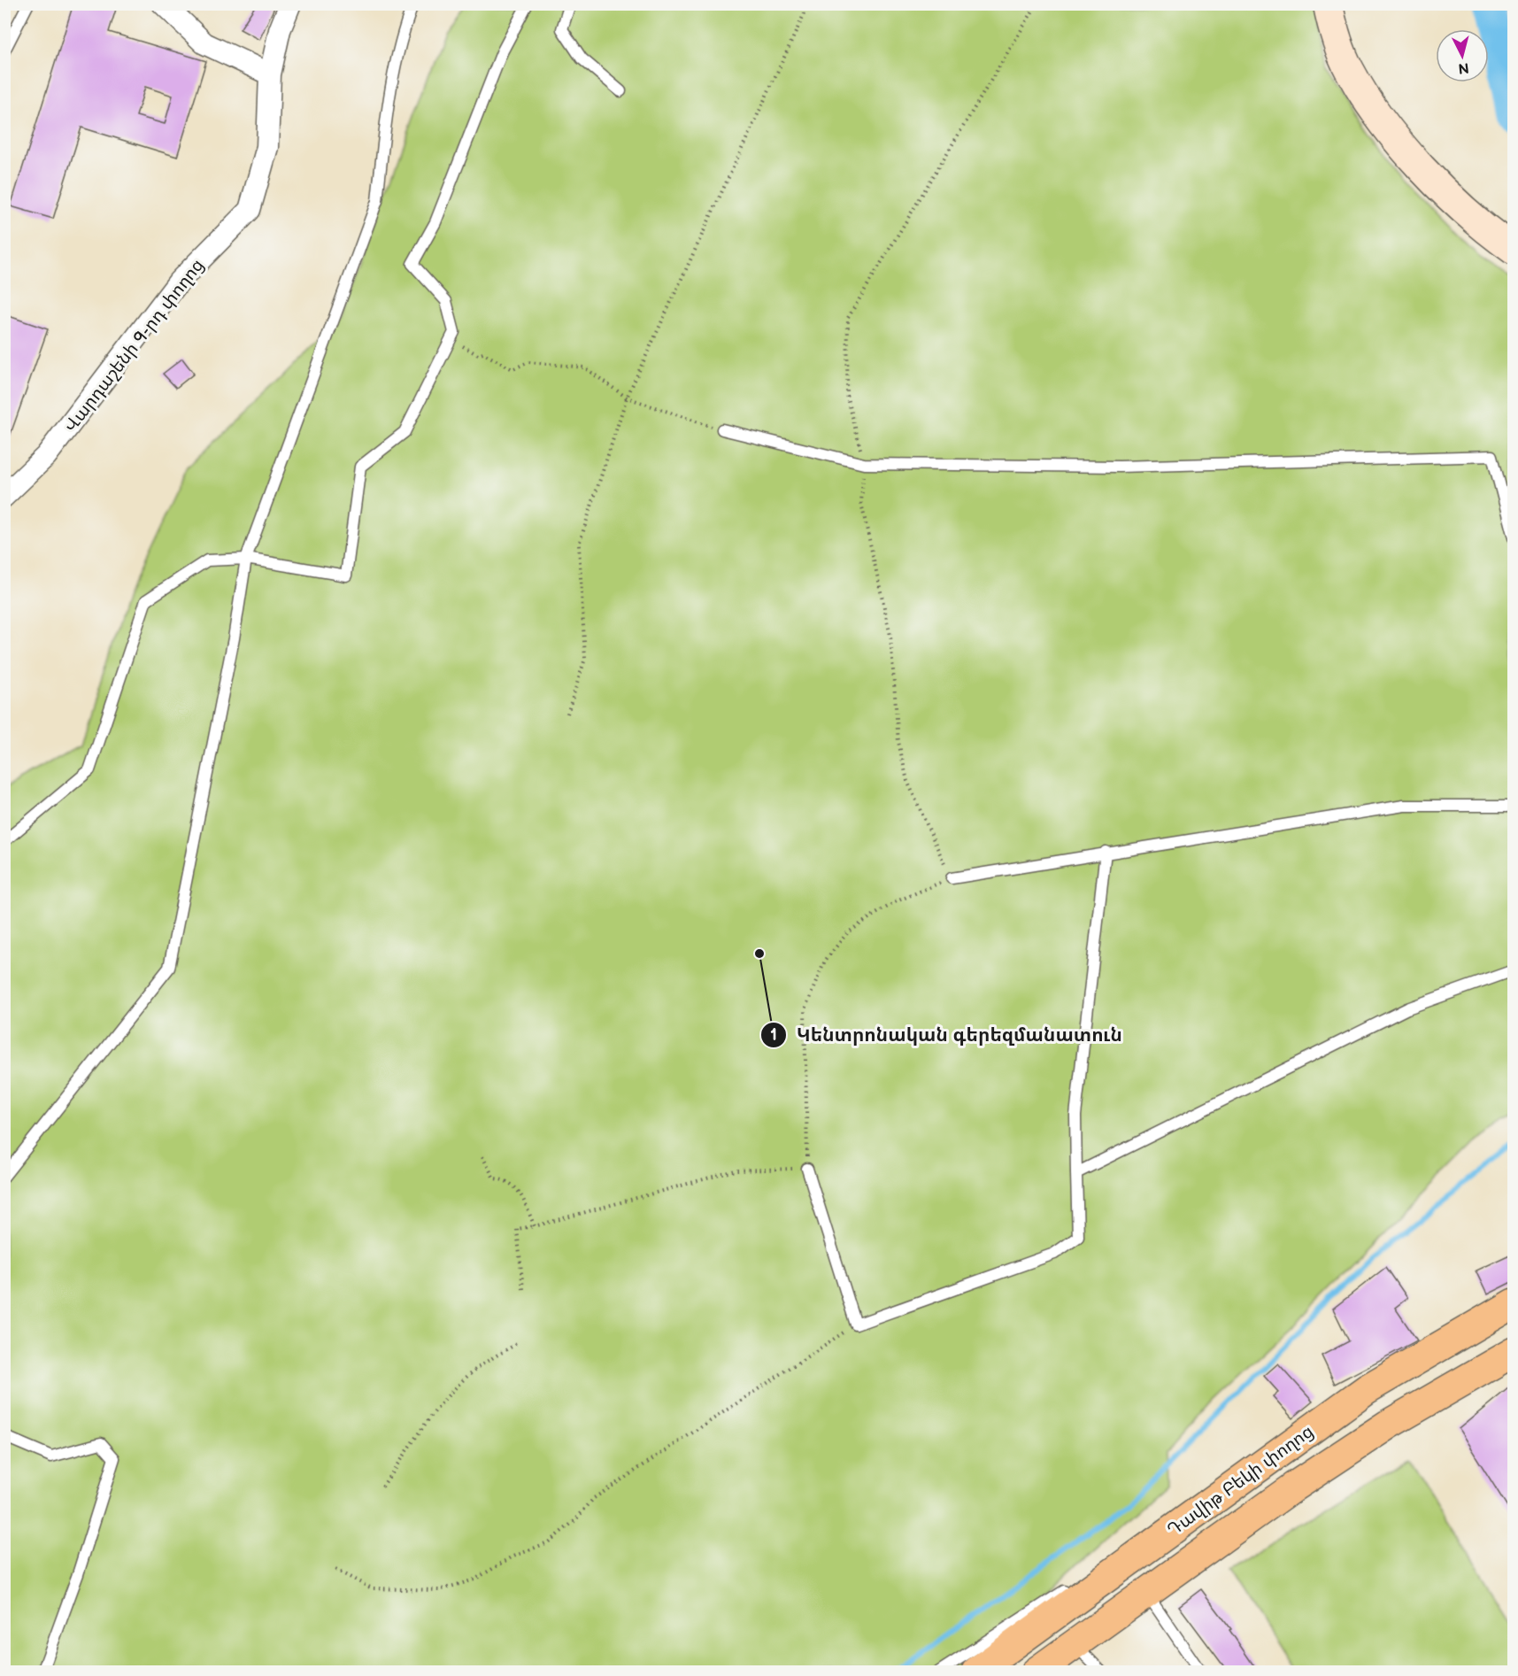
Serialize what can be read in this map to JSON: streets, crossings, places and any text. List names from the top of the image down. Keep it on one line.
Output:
{"streets":{"main road":["Դավիթ Բեկի փողոց"],"street":["Վարդաշենի 9-րդ փողոց"]},"places":["Կենտրոնական գերեզմանատուն"],"north":"bottom"}
